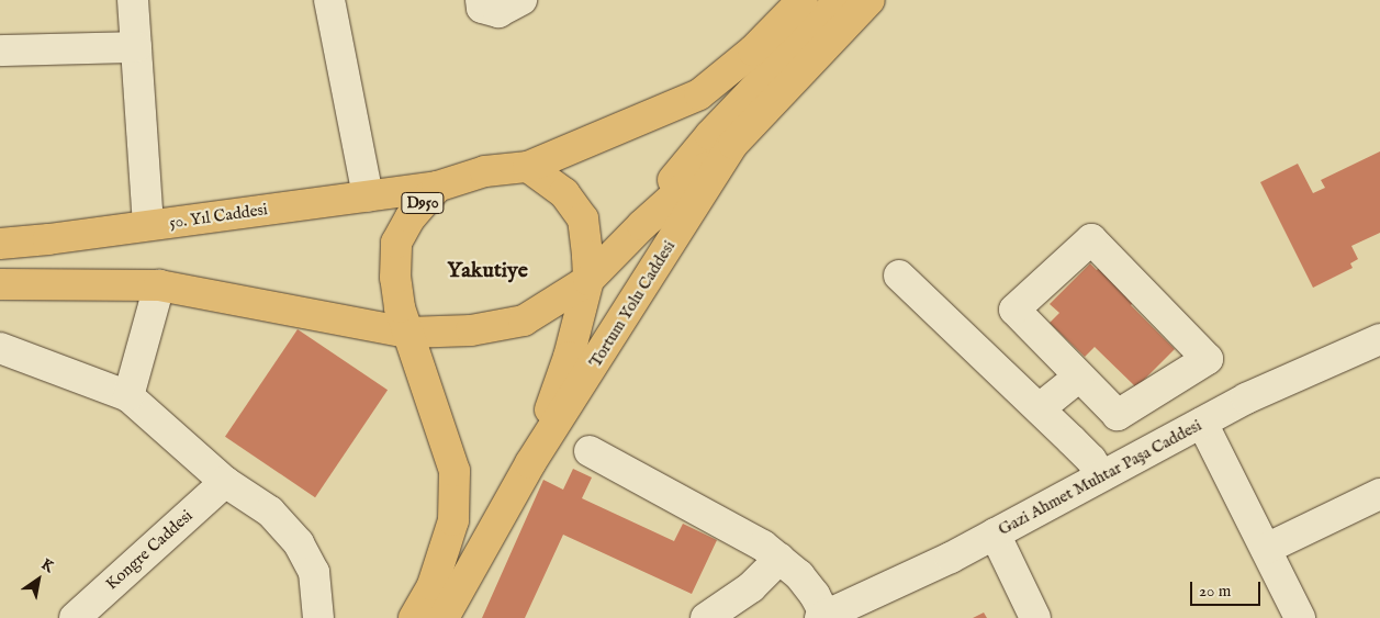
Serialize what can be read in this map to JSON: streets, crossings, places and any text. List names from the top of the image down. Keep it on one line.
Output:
{"streets":{"main road":["D950","50. Yıl Caddesi","Tortum Yolu Caddesi"],"street":["Gazi Ahmet Muhtar Paşa Caddesi","Kongre Caddesi"]},"crossings":[["D950","50. Yıl Caddesi"],["D950","Tortum Yolu Caddesi"],["50. Yıl Caddesi","Tortum Yolu Caddesi"]],"districts":["Yakutiye"],"scale_bar":"20 m","north":"top right"}
